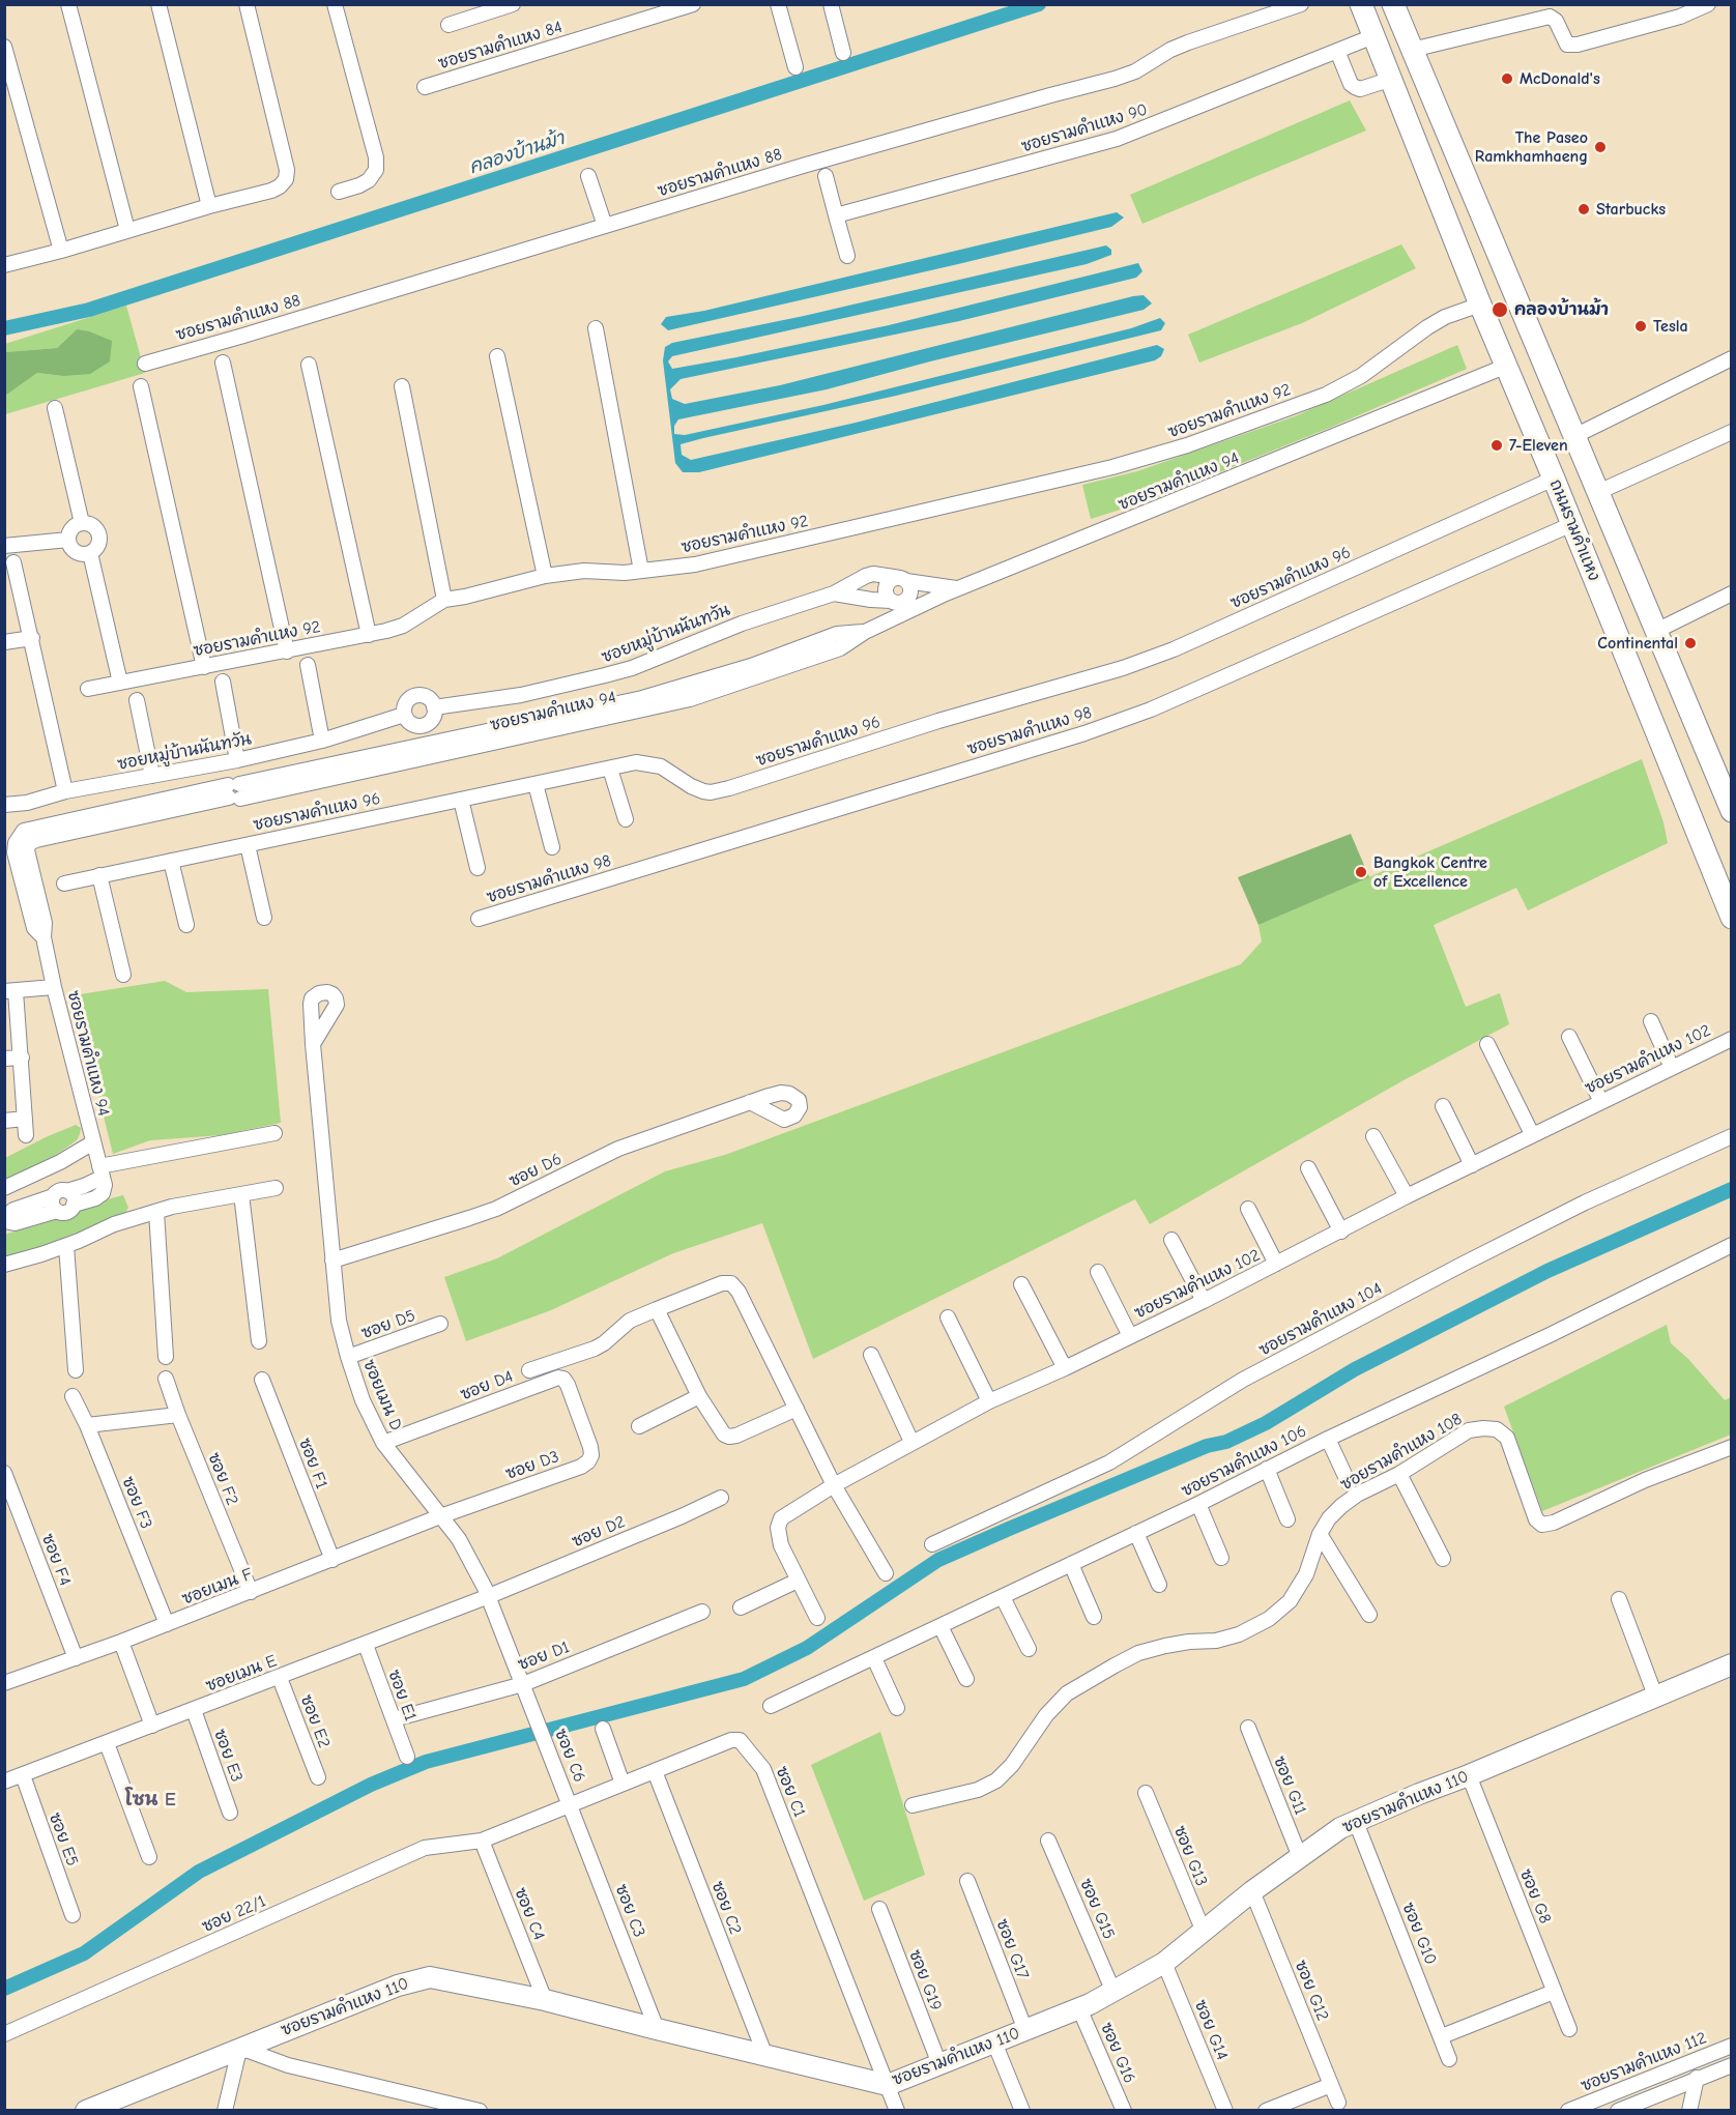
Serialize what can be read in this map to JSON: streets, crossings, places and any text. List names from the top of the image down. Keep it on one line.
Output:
{"streets":{"main road":["ถนนรามคำแหง"],"street":["ซอยรามคำแหง 84","ซอยรามคำแหง 90","ซอยรามคำแหง 88","ซอยรามคําแหง 92","ซอยรามคําแหง 94","ซอยรามคําแหง 96","ซอยหมู่บ้านนันทวัน","ซอยรามคําแหง 98","ซอยรามคําแหง 102","ซอย D6","ซอยรามคําแหง 104","ซอย D5","ซอย D4","ซอยเมน D","ซอยรามคำแหง 108","ซอยรามคําแหง 106","ซอย F1","ซอย D3","ซอย F2","ซอย F3","ซอย D2","ซอย F4","ซอยเมน F","ซอย D1","ซอยเมน E","ซอย E1","ซอย E2","ซอย E3","ซอย C6","ซอย G11","ซอย C1","ซอยรามคำแหง 110","ซอย E5","ซอย G13","ซอย G8","ซอย C2","ซอย G15","ซอย C3","ซอย 22/1","ซอย C4","ซอย G10","ซอย G17","ซอย G19","ซอย G12","ซอย G14","ซอย G16","ซอยรามคำแหง 112"]},"crossings":[["ซอยรามคำแหง 90","ถนนรามคำแหง"],["ซอยรามคําแหง 92","ถนนรามคำแหง"],["ซอยรามคําแหง 94","ถนนรามคำแหง"],["ซอยรามคําแหง 94","ซอยหมู่บ้านนันทวัน"],["ถนนรามคำแหง","ซอยรามคําแหง 96"],["ถนนรามคำแหง","ซอยรามคําแหง 98"],["ซอย D6","ซอยเมน D"],["ซอย D5","ซอยเมน D"],["ซอย D4","ซอยเมน D"],["ซอย D4","ซอย D3"],["ซอยเมน D","ซอย D3"],["ซอยเมน D","ซอย D2"],["ซอยเมน D","ซอยเมน F"],["ซอยเมน D","ซอย D1"],["ซอยเมน D","ซอยเมน E"],["ซอยเมน D","ซอย C6"],["ซอย F1","ซอยเมน F"],["ซอย D3","ซอยเมน F"],["ซอย F2","ซอยเมน F"],["ซอย F3","ซอยเมน F"],["ซอย D2","ซอยเมน E"],["ซอย F4","ซอยเมน F"],["ซอย D1","ซอย E1"],["ซอยเมน E","ซอย E1"],["ซอยเมน E","ซอย E2"],["ซอยเมน E","ซอย E3"],["ซอยเมน E","ซอย E5"],["ซอย C6","ซอย C1"],["ซอย C6","ซอย C3"],["ซอย G11","ซอยรามคำแหง 110"],["ซอย C1","ซอยรามคำแหง 110"],["ซอย C1","ซอย C2"],["ซอย C1","ซอย C3"],["ซอย C1","ซอย 22/1"],["ซอย C1","ซอย C4"],["ซอยรามคำแหง 110","ซอย G13"],["ซอยรามคำแหง 110","ซอย G8"],["ซอยรามคำแหง 110","ซอย C2"],["ซอยรามคำแหง 110","ซอย G15"],["ซอยรามคำแหง 110","ซอย C3"],["ซอยรามคำแหง 110","ซอย C4"],["ซอยรามคำแหง 110","ซอย G10"],["ซอยรามคำแหง 110","ซอย G17"],["ซอยรามคำแหง 110","ซอย G19"],["ซอยรามคำแหง 110","ซอย G12"],["ซอยรามคำแหง 110","ซอย G14"],["ซอยรามคำแหง 110","ซอย G16"],["ซอย 22/1","ซอย C4"]],"districts":["โซน E"],"water":["คลองบ้านม้า"],"places":["McDonald's","The Paseo Ramkhamhaeng","Starbucks","คลองบ้านม้า","Tesla","7-Eleven","Continental","Bangkok Centre of Excellence"]}
